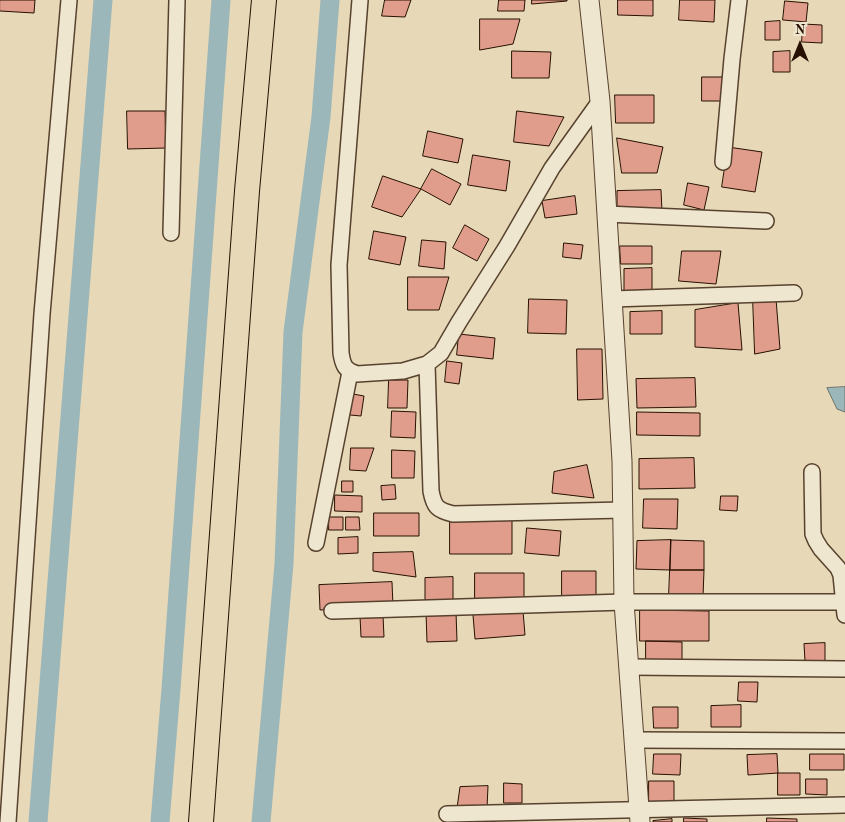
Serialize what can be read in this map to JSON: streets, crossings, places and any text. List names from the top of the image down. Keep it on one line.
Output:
{"north":"top"}
